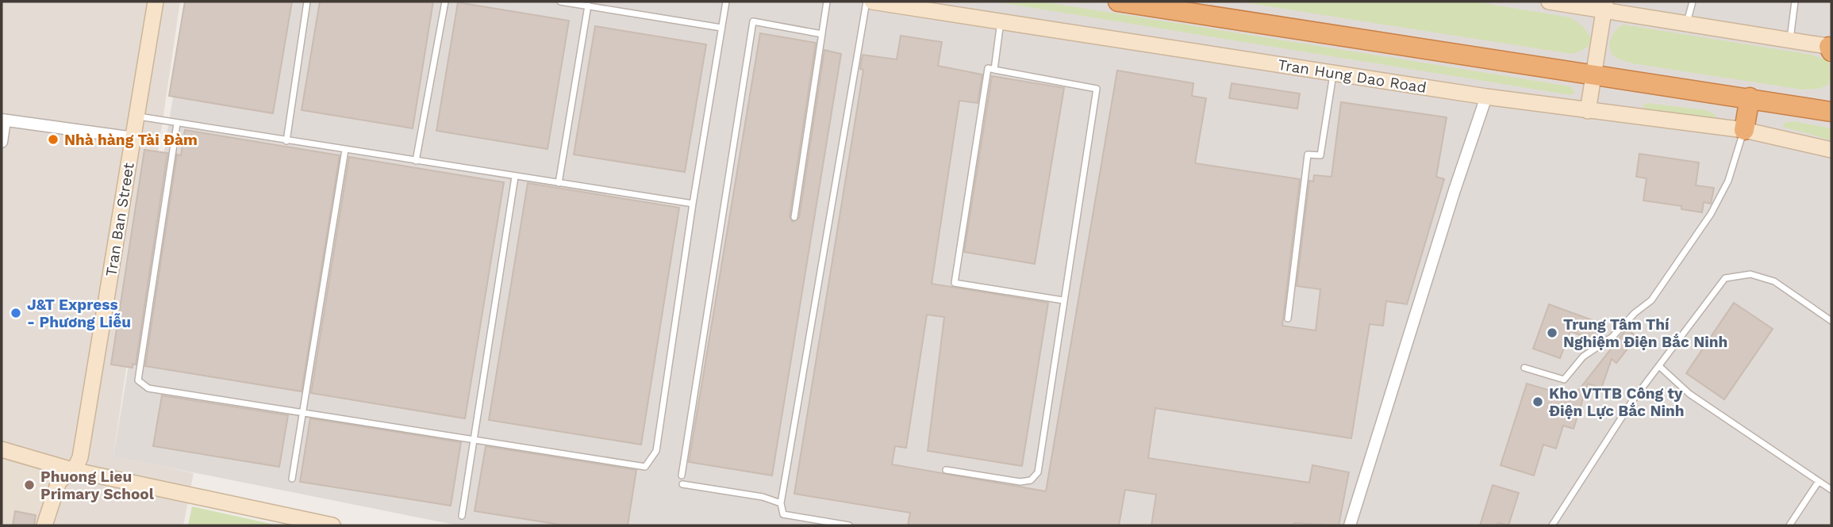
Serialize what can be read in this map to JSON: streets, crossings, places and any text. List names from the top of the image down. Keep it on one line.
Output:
{"streets":{"main road":["Tran Hung Dao Road","Tran Ban Street"]},"places":["Nhà hàng Tài Đàm","J&T Express - Phương Liễu","Trung Tâm Thí Nghiệm Điện Bắc Ninh","Kho VTTB Công ty Điện Lực Bắc Ninh","Phuong Lieu Primary School"]}
